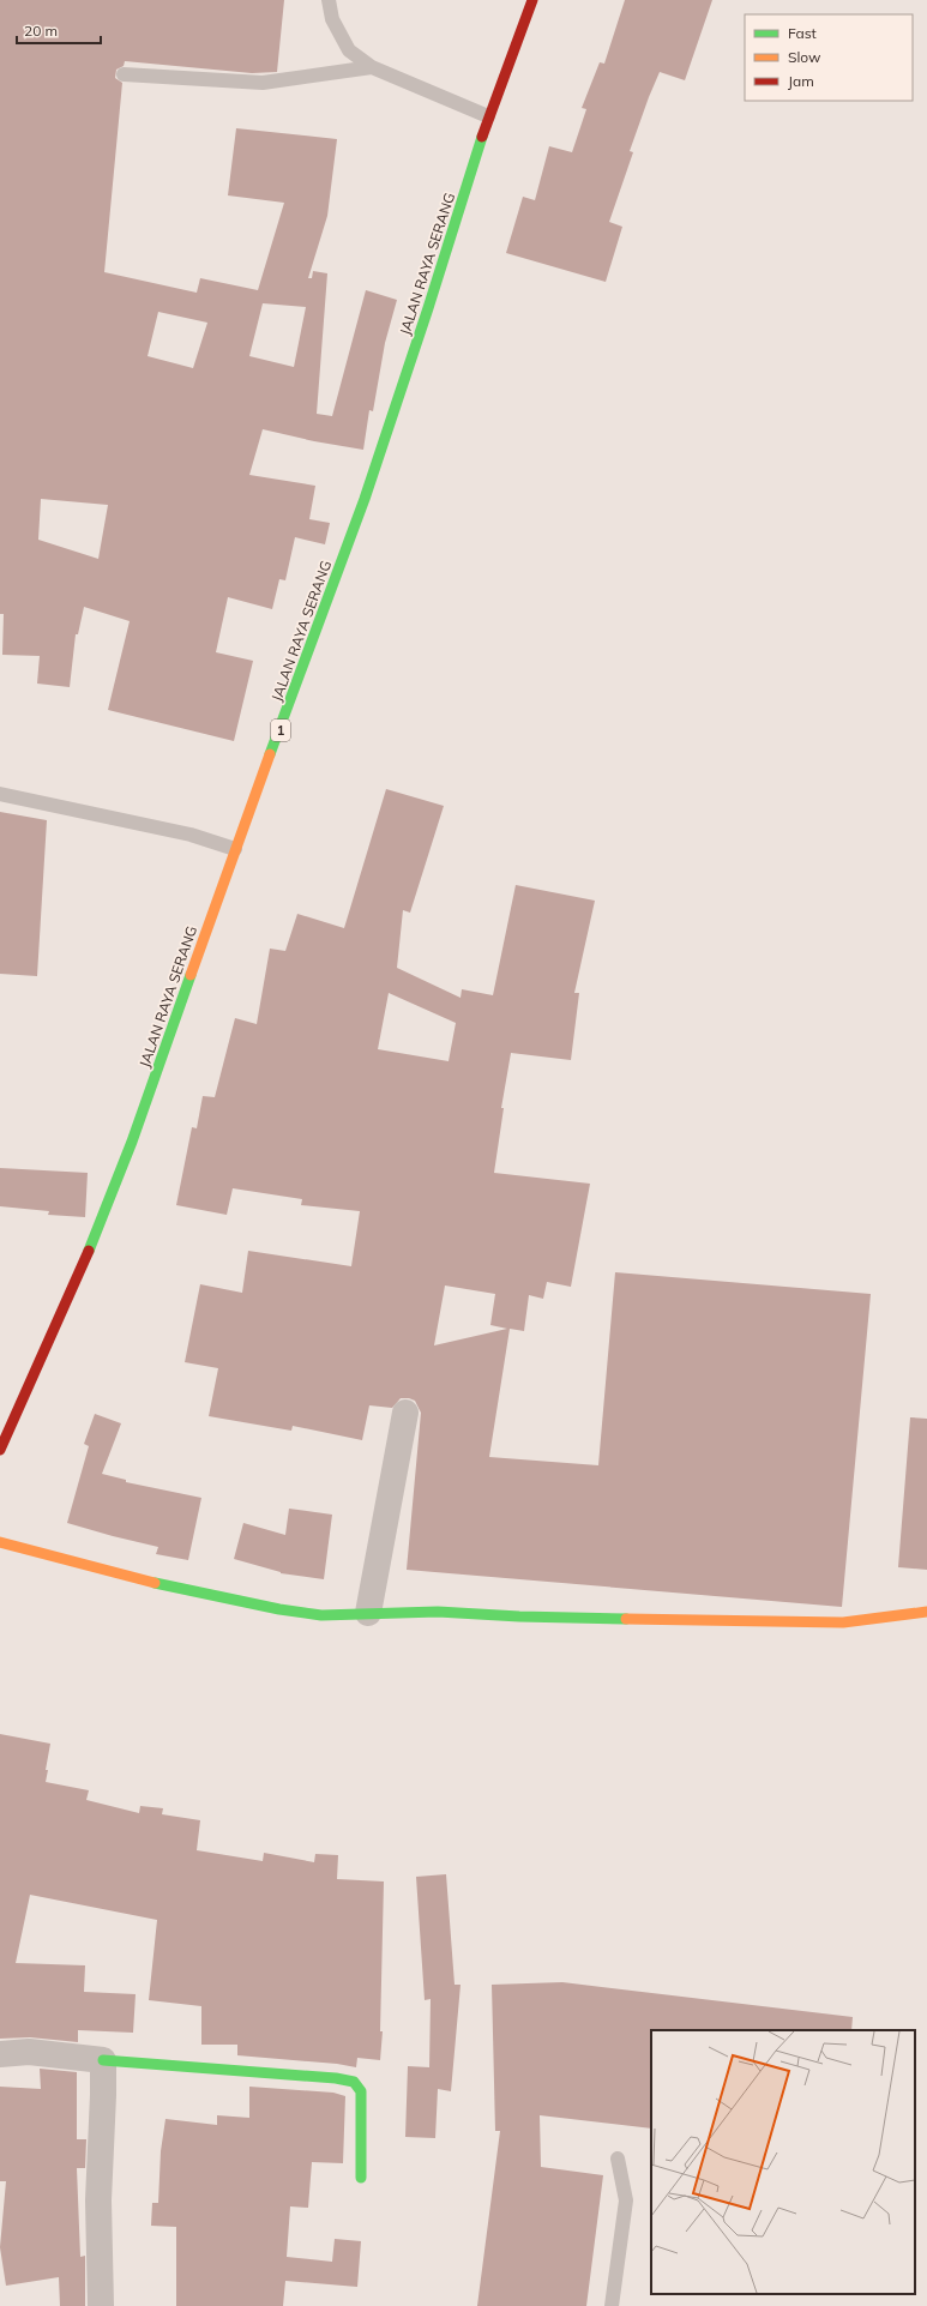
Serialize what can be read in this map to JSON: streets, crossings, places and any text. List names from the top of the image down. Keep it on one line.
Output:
{"streets":{"main road":["JALAN RAYA SERANG","1"]},"legend":["Fast","Slow","Jam"],"scale_bar":"20 m"}
